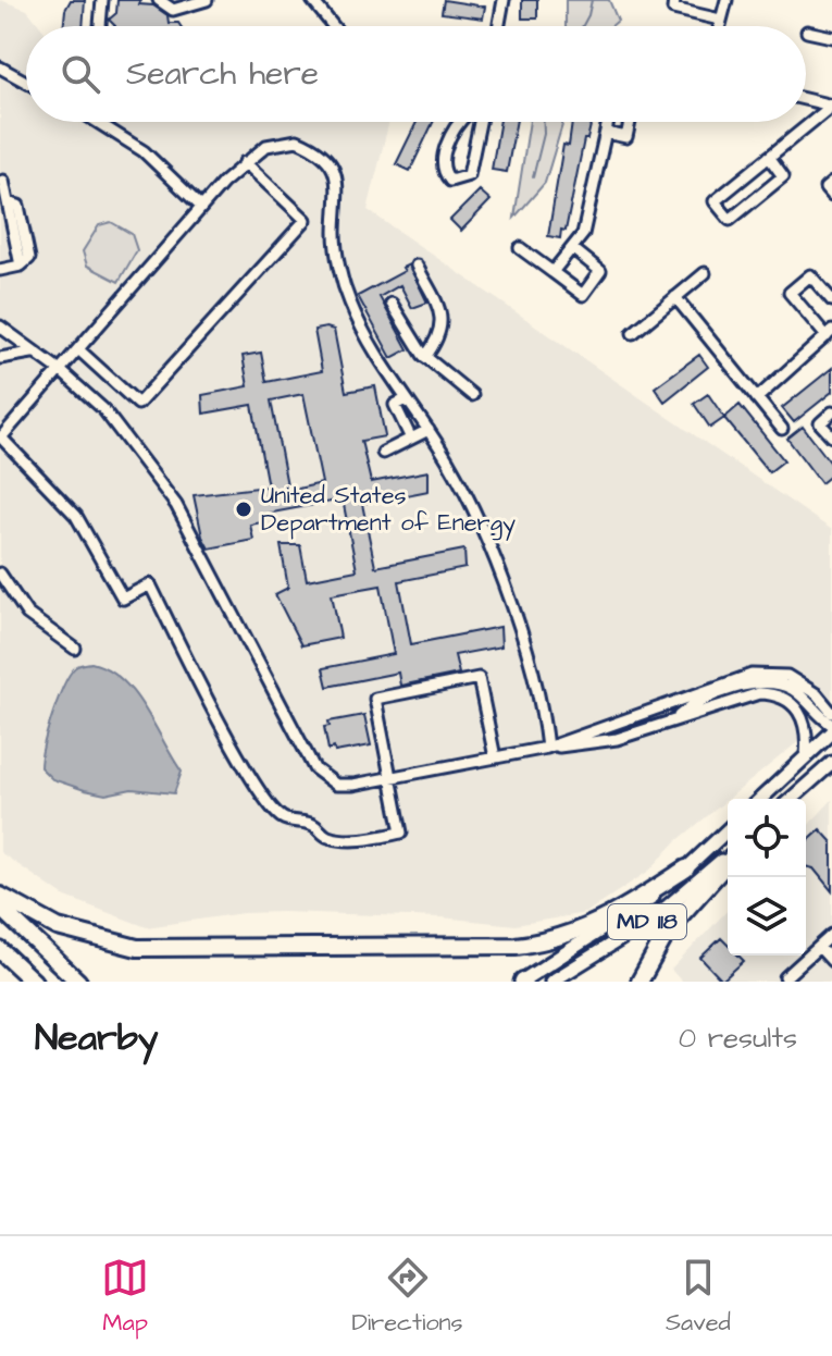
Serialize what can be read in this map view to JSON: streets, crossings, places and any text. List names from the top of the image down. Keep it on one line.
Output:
{"streets":{"main road":["MD 118"]},"places":["United States Department of Energy"],"page":{"search":"Search here","heading":["Nearby","0 results"],"nav":["Map","Directions","Saved"]}}
